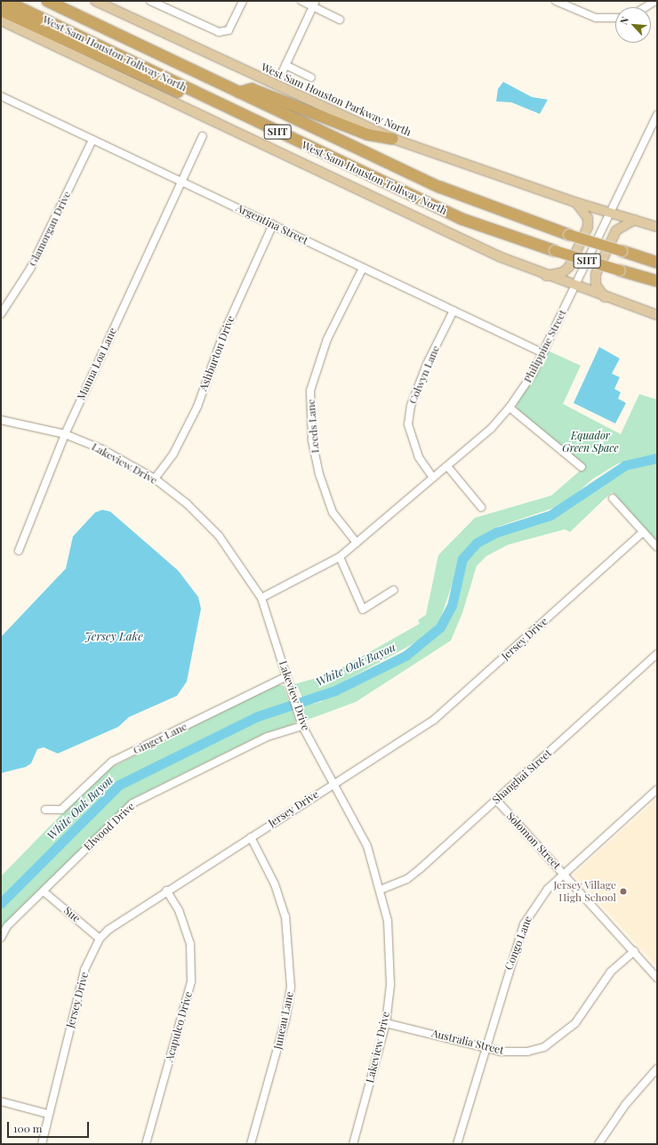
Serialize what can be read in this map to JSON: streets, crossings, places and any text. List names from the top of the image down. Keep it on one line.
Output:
{"streets":{"highway":["West Sam Houston Tollway North","SHT"],"main road":["West Sam Houston Parkway North"],"street":["Argentina Street","Glamorgan Drive","Philippine Street","Ashburton Drive","Mauna Loa Lane","Colwyn Lane","Leeds Lane","Lakeview Drive","Jersey Drive","Ginger Lane","Shanghai Street","Elwood Drive","Solomon Street","Sue","Congo Lane","Juneau Lane","Acapulco Drive","Australia Street"]},"crossings":[["West Sam Houston Parkway North","Philippine Street"],["Argentina Street","Glamorgan Drive"],["Argentina Street","Philippine Street"],["Argentina Street","Ashburton Drive"],["Argentina Street","Mauna Loa Lane"],["Argentina Street","Colwyn Lane"],["Argentina Street","Leeds Lane"],["Philippine Street","Colwyn Lane"],["Philippine Street","Leeds Lane"],["Philippine Street","Lakeview Drive"],["Ashburton Drive","Lakeview Drive"],["Mauna Loa Lane","Lakeview Drive"],["Lakeview Drive","Jersey Drive"],["Lakeview Drive","Ginger Lane"],["Lakeview Drive","Shanghai Street"],["Lakeview Drive","Elwood Drive"],["Lakeview Drive","Australia Street"],["Jersey Drive","Sue"],["Jersey Drive","Juneau Lane"],["Jersey Drive","Acapulco Drive"],["Shanghai Street","Solomon Street"],["Elwood Drive","Sue"],["Solomon Street","Congo Lane"],["Solomon Street","Australia Street"],["Congo Lane","Australia Street"]],"water":["Jersey Lake","White Oak Bayou"],"parks":["Equador Green Space"],"places":["Jersey Village High School"],"scale_bar":"100 m","north":"top left"}
